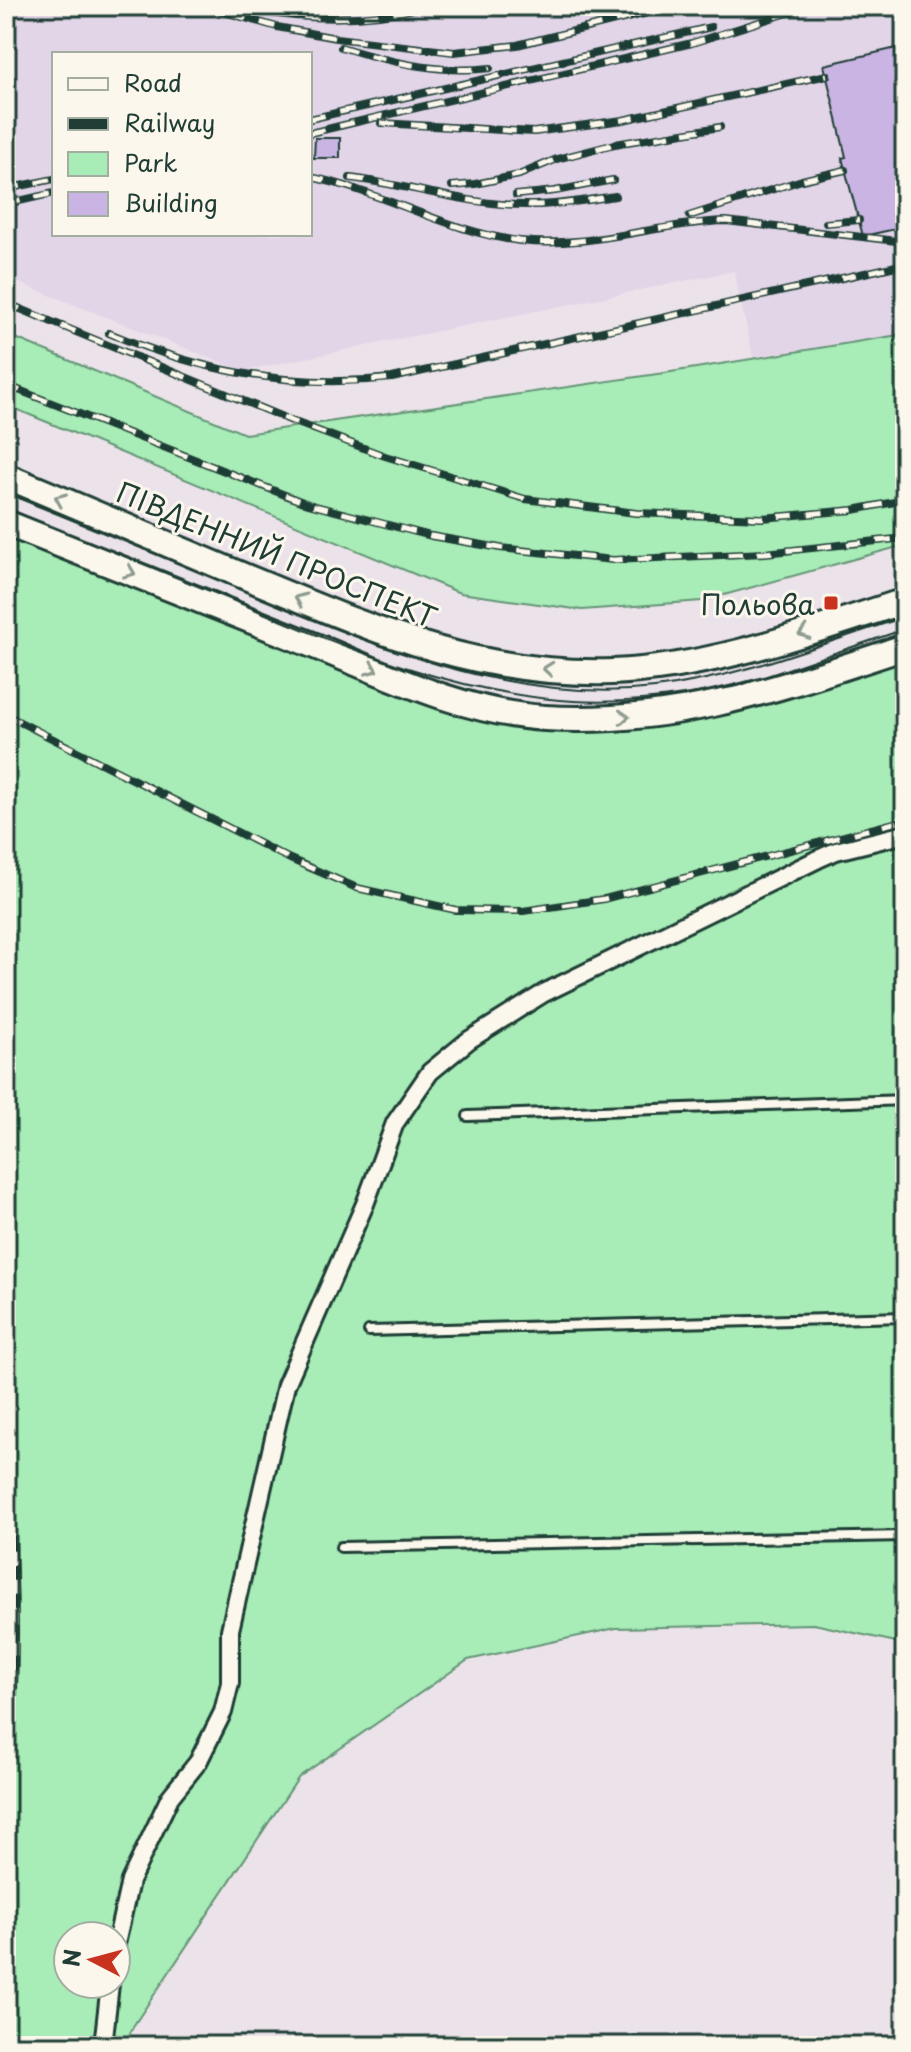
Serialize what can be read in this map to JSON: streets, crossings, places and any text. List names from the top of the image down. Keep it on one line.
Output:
{"streets":{"main road":["ПІВДЕННИЙ ПРОСПЕКТ"]},"places":{"transit":["Польова"]},"legend":["Road","Railway","Park","Building"],"north":"left"}
